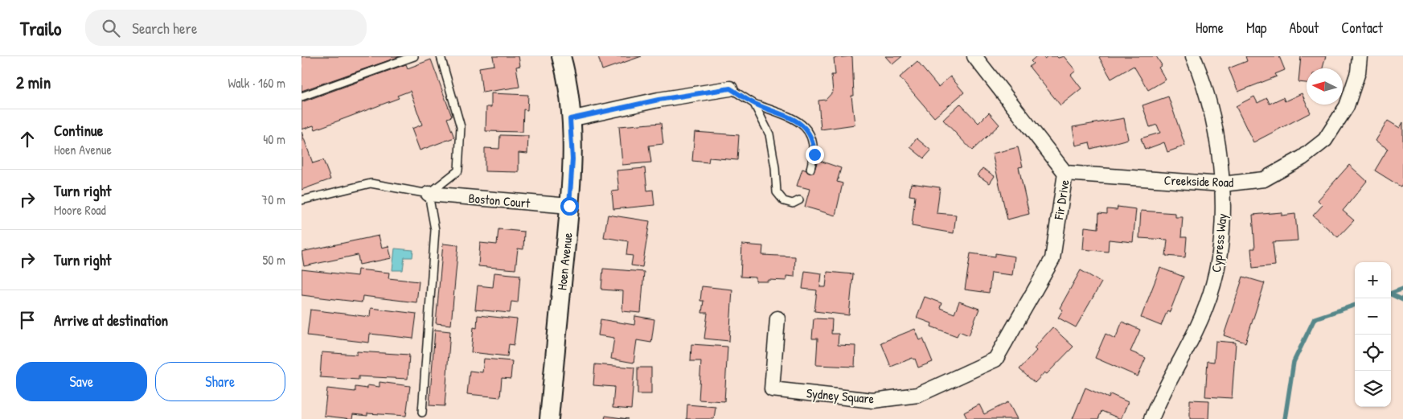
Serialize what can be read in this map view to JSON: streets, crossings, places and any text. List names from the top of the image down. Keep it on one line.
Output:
{"streets":{"street":["Creekside Road","Fir Drive","Boston Court","Cypress Way","Hoen Avenue","Sydney Square"]},"crossings":[["Creekside Road","Fir Drive"],["Creekside Road","Cypress Way"],["Fir Drive","Sydney Square"],["Boston Court","Hoen Avenue"]],"north":"left","page":{"header":"Trailo","search":"Search here","nav":["Home","Map","About","Contact"],"heading":["2 min","Walk · 160 m"],"list":[["Continue","Hoen Avenue","40 m"],["Turn right","Moore Road","70 m"],["Turn right","50 m"],"Arrive at destination"],"map_buttons":["+","−"],"buttons":["Save","Share"]}}
